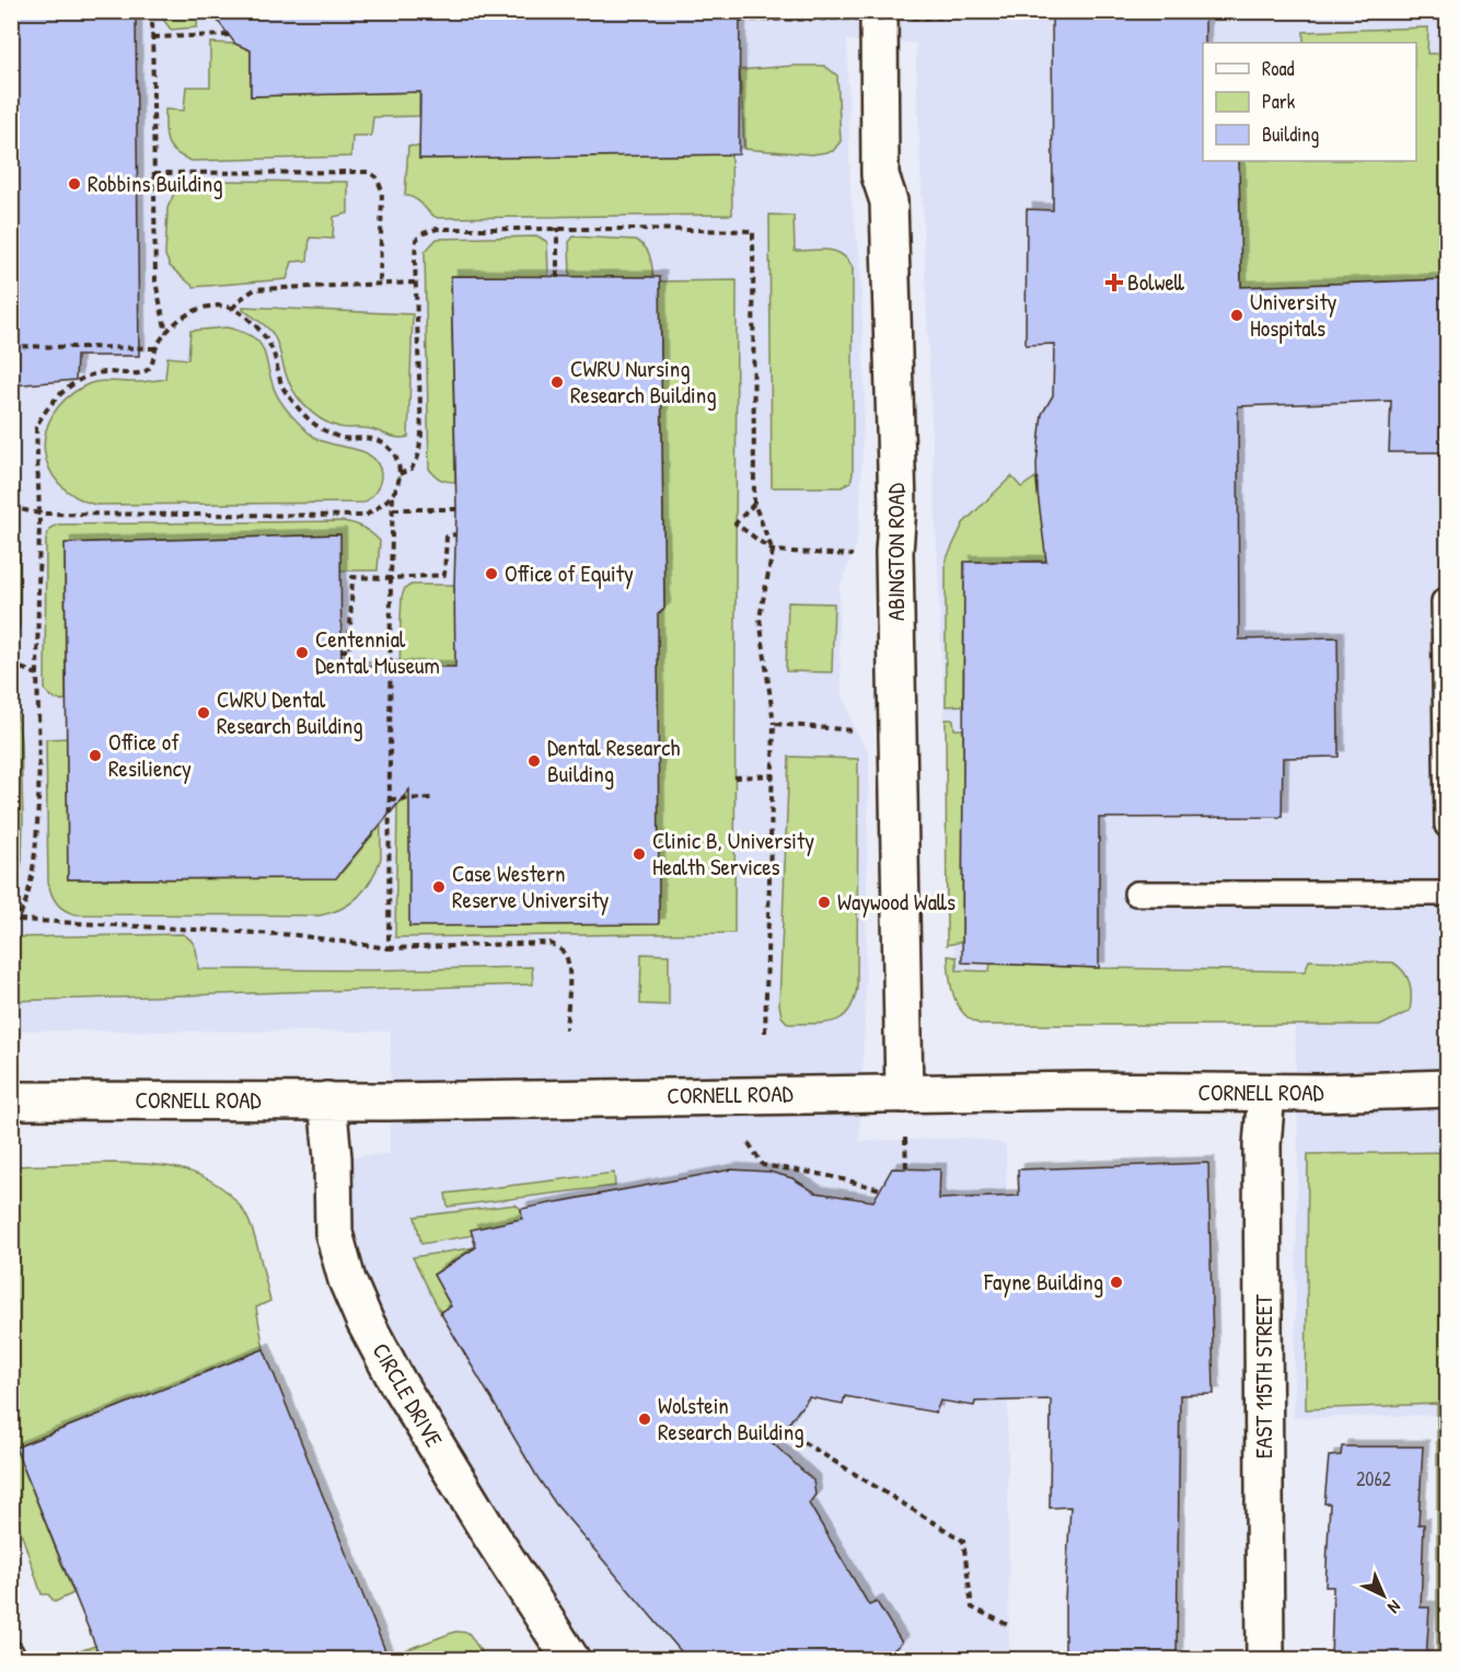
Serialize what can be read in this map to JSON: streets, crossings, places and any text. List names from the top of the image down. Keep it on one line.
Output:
{"streets":{"street":["ABINGTON ROAD","CORNELL ROAD","EAST 115TH STREET","CIRCLE DRIVE"]},"crossings":[["ABINGTON ROAD","CORNELL ROAD"],["CORNELL ROAD","EAST 115TH STREET"],["CORNELL ROAD","CIRCLE DRIVE"]],"places":{"other":["Robbins Building","University Hospitals","CWRU Nursing Research Building","Office of Equity","Centennial Dental Museum","CWRU Dental Research Building","Office of Resiliency","Dental Research Building","Clinic B, University Health Services","Case Western Reserve University","Waywood Walls","Fayne Building","Wolstein Research Building"],"health":["Bolwell"]},"house_numbers":["2062"],"legend":["Road","Park","Building"],"north":"bottom right"}
